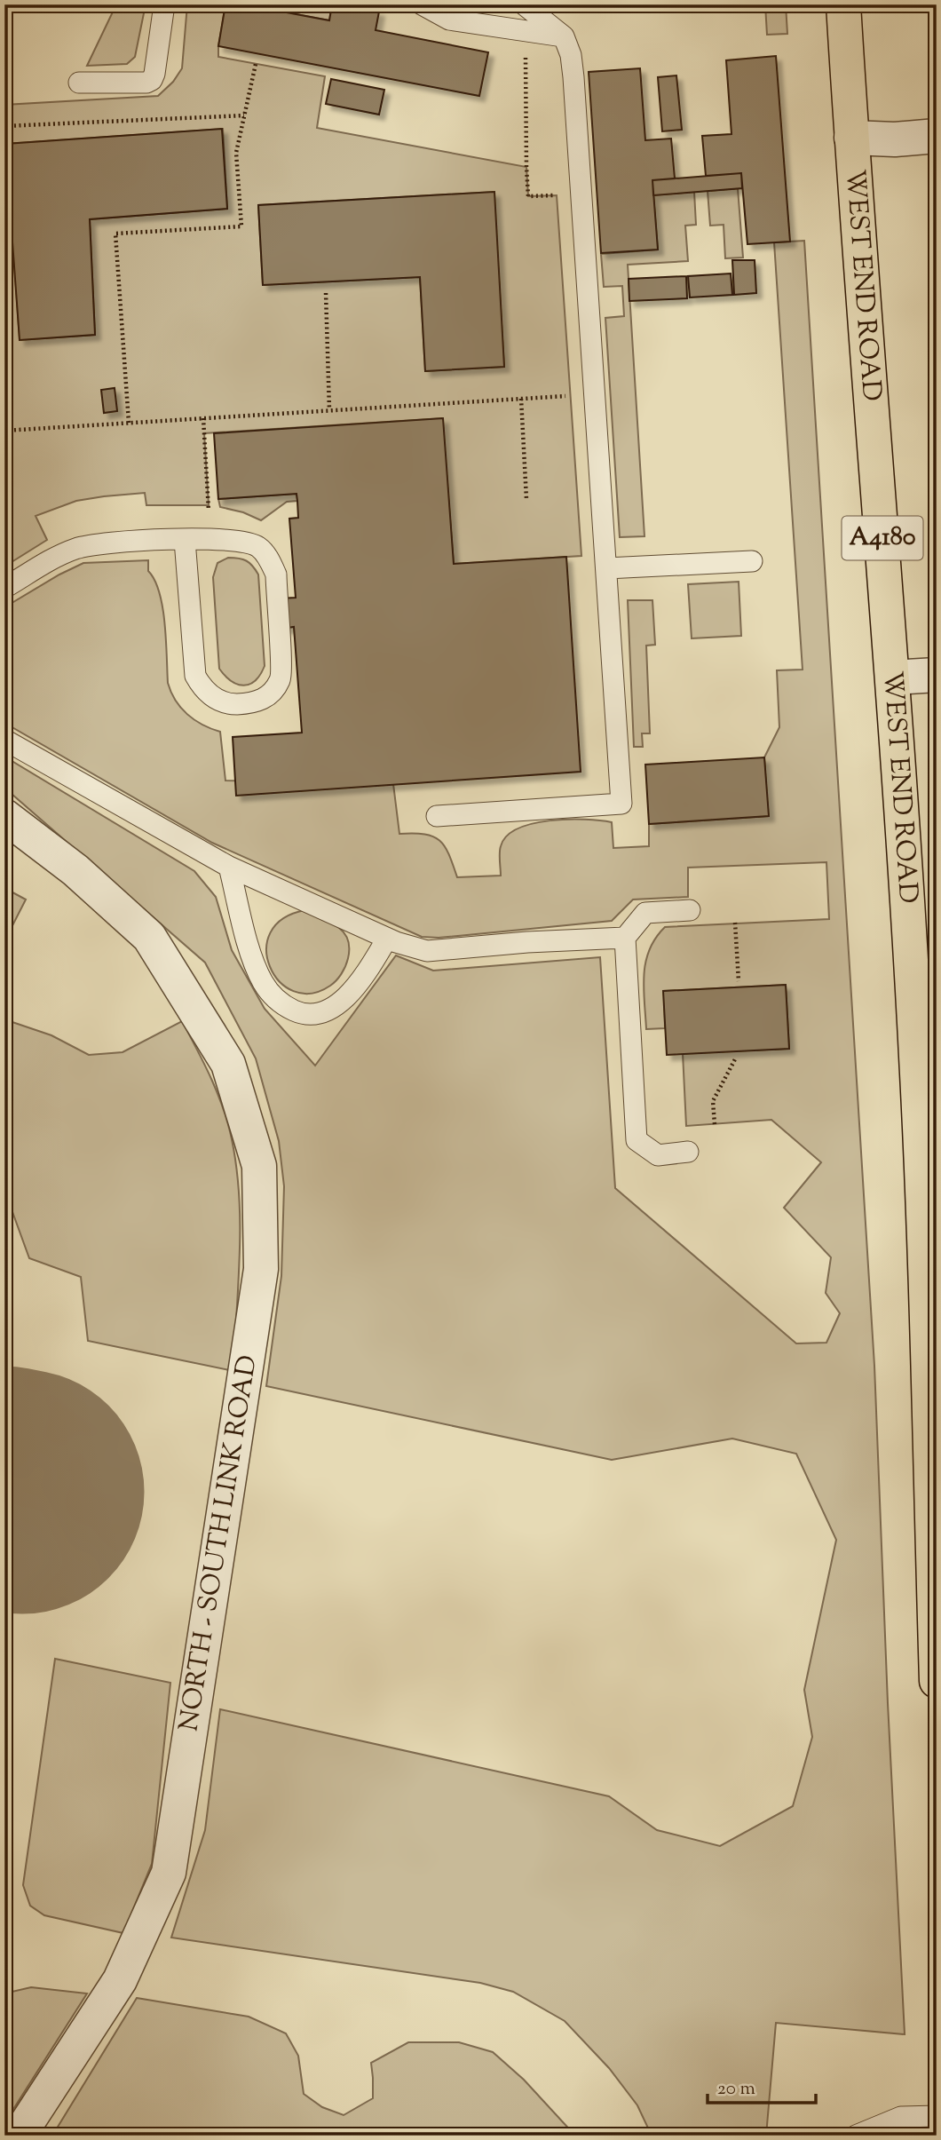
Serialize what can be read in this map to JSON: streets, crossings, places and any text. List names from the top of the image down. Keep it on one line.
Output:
{"streets":{"main road":["WEST END ROAD","A4180"],"street":["NORTH - SOUTH LINK ROAD"]},"scale_bar":"20 m"}
